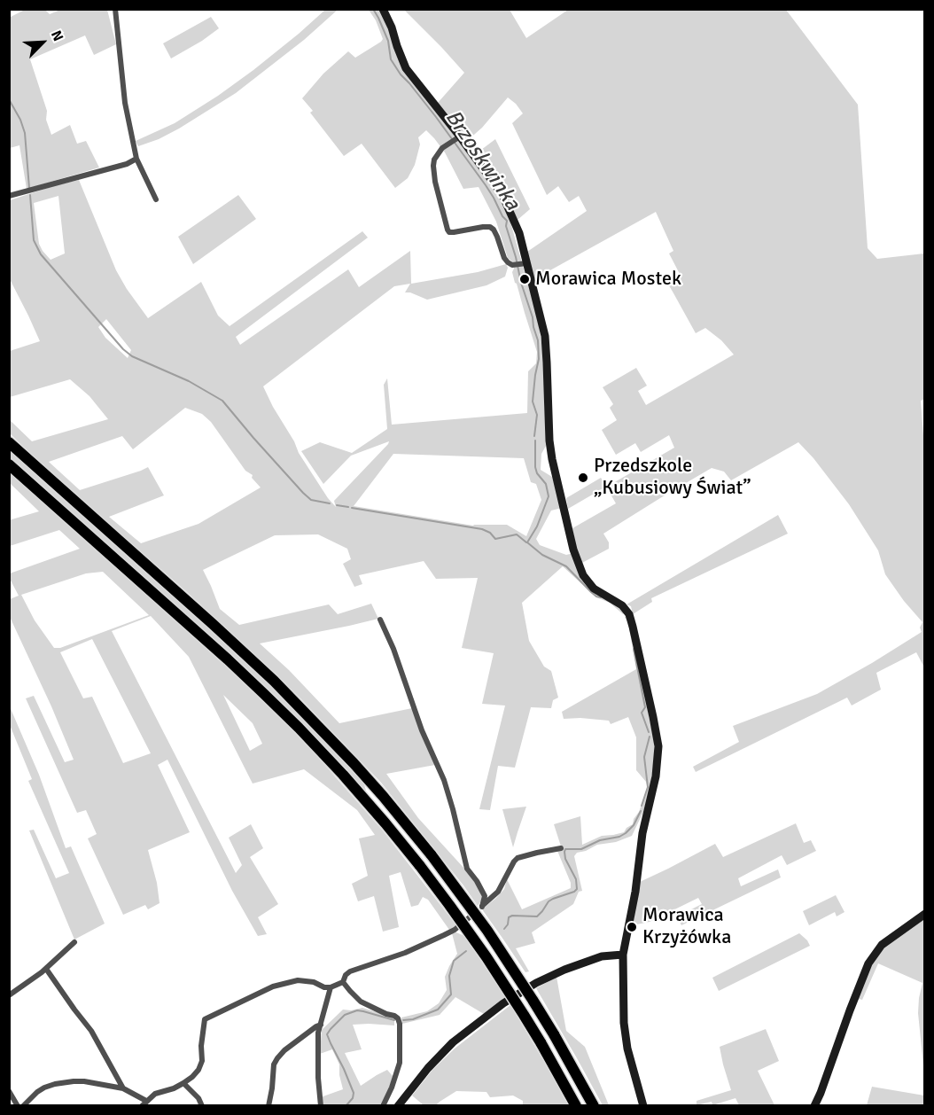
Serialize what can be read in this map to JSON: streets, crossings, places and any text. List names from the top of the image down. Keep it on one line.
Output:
{"water":["Brzoskwinka"],"places":["Morawica Mostek","Przedszkole „Kubusiowy Świat”","Morawica Krzyżówka"],"north":"top right"}
